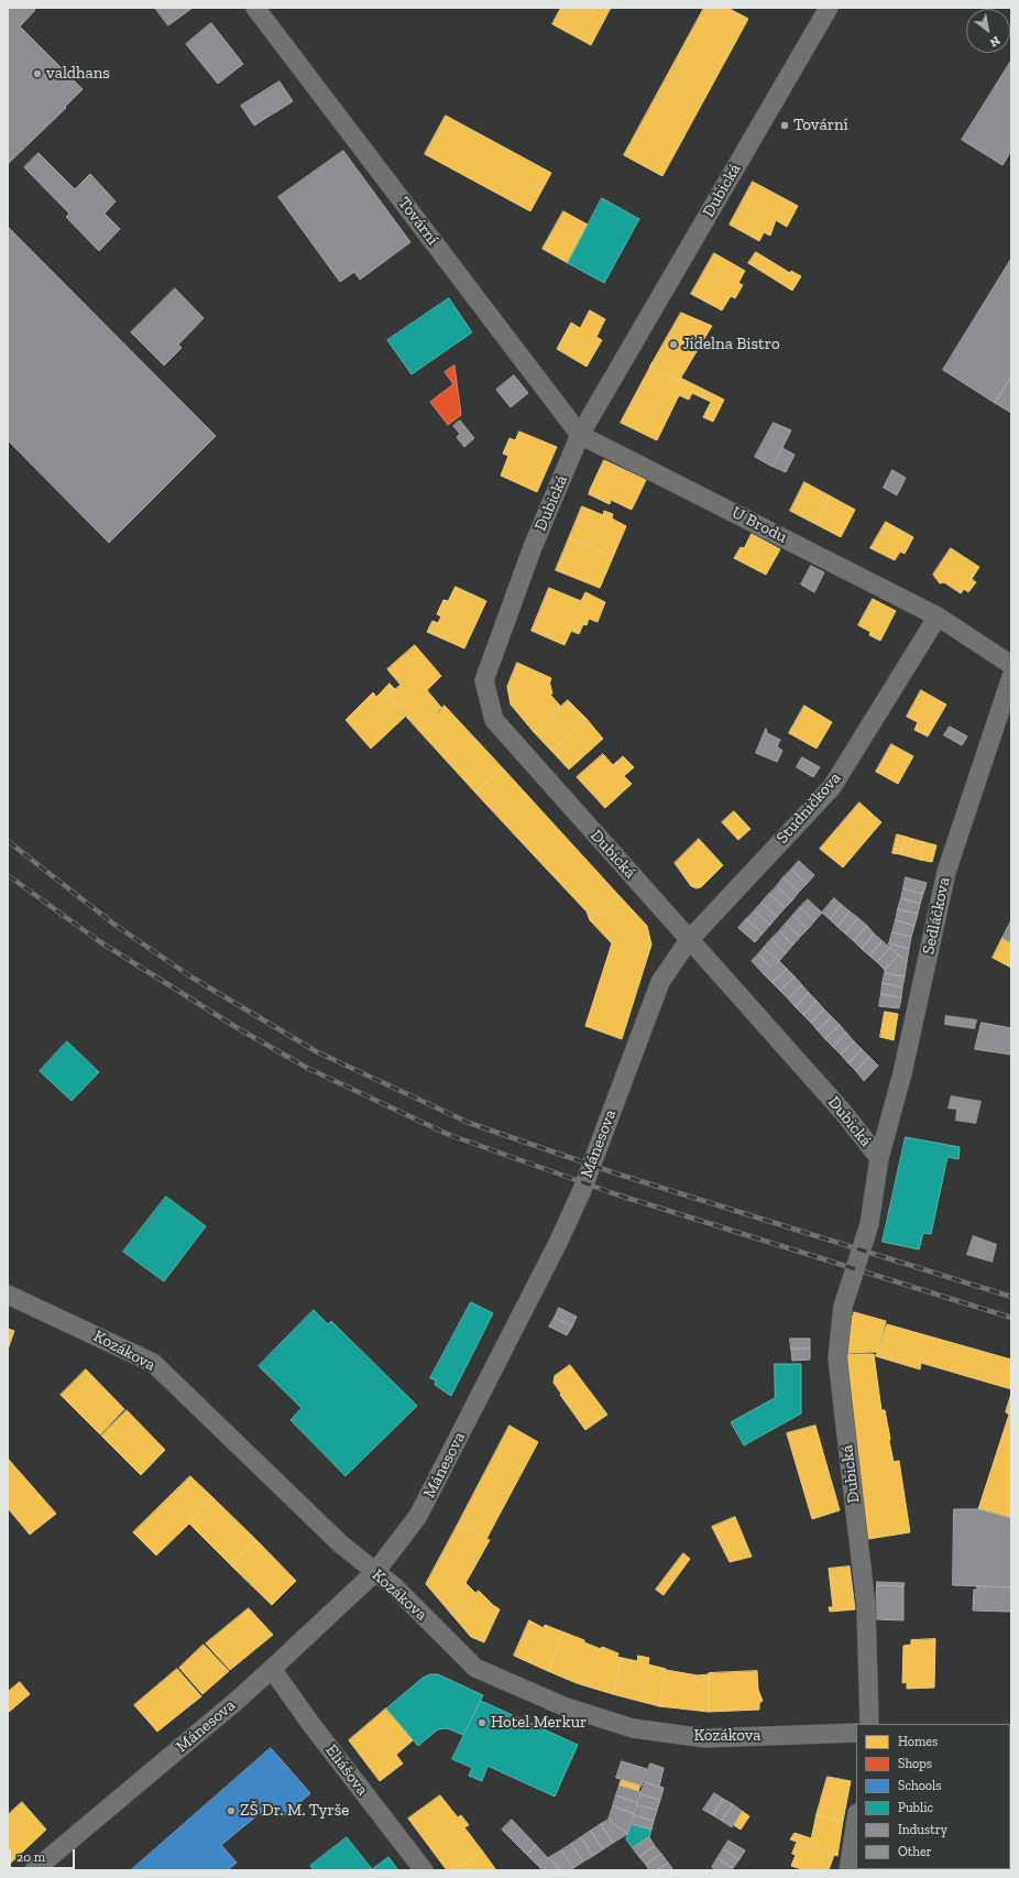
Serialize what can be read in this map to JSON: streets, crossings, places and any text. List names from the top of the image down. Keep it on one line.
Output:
{"streets":{"street":["Dubická","Tovární","U Brodu","Studničkova","Sedláčkova","Mánesova","Kozákova","Eliášova"]},"crossings":[["Dubická","Tovární"],["Dubická","U Brodu"],["Dubická","Studničkova"],["Dubická","Sedláčkova"],["Dubická","Mánesova"],["Tovární","U Brodu"],["U Brodu","Studničkova"],["Studničkova","Mánesova"],["Mánesova","Kozákova"],["Mánesova","Eliášova"]],"places":["valdhans","Tovární","Jídelna Bistro","Hotel Merkur","ZŠ Dr. M. Tyrše"],"legend":["Homes","Shops","Schools","Public","Industry","Other"],"scale_bar":"20 m","north":"bottom right"}
